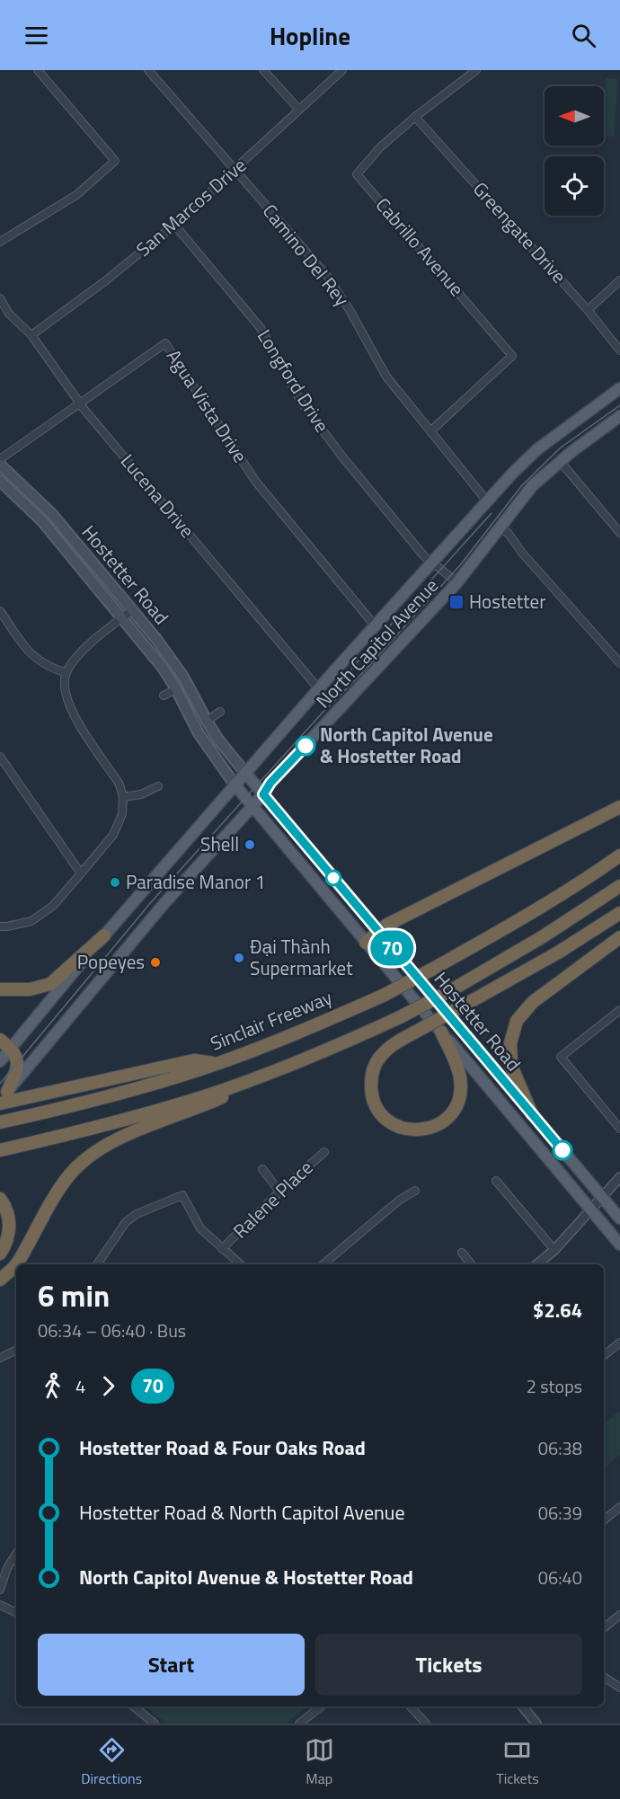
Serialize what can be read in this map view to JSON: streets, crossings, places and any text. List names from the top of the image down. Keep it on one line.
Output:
{"streets":{"highway":["Sinclair Freeway"],"main road":["Hostetter Road","North Capitol Avenue"],"street":["San Marcos Drive","Greengate Drive","Cabrillo Avenue","Camino Del Rey","Longford Drive","Agua Vista Drive","Lucena Drive","Ralene Place"]},"crossings":[["San Marcos Drive","Camino Del Rey"],["San Marcos Drive","Longford Drive"],["San Marcos Drive","Lucena Drive"],["Greengate Drive","Cabrillo Avenue"],["Cabrillo Avenue","Camino Del Rey"],["Camino Del Rey","North Capitol Avenue"],["Longford Drive","North Capitol Avenue"],["Agua Vista Drive","Lucena Drive"],["Agua Vista Drive","North Capitol Avenue"],["Lucena Drive","North Capitol Avenue"],["Hostetter Road","North Capitol Avenue"]],"places":{"transit":["Hostetter"],"other":["North Capitol Avenue & Hostetter Road","Shell","Paradise Manor 1","Đại Thành Supermarket","Popeyes"]},"lines":["bus line 70"],"north":"left","page":{"header":"Hopline","on_map":"70","heading":["6 min","06:34 – 06:40 · Bus","$2.64"],"legs":["4","70","2 stops"],"list":[{"name":"Hostetter Road & Four Oaks Road","value":"06:38"},{"name":"Hostetter Road & North Capitol Avenue","value":"06:39"},{"name":"North Capitol Avenue & Hostetter Road","value":"06:40"}],"buttons":["Start","Tickets"],"tabs":["Directions","Map","Tickets"]}}
